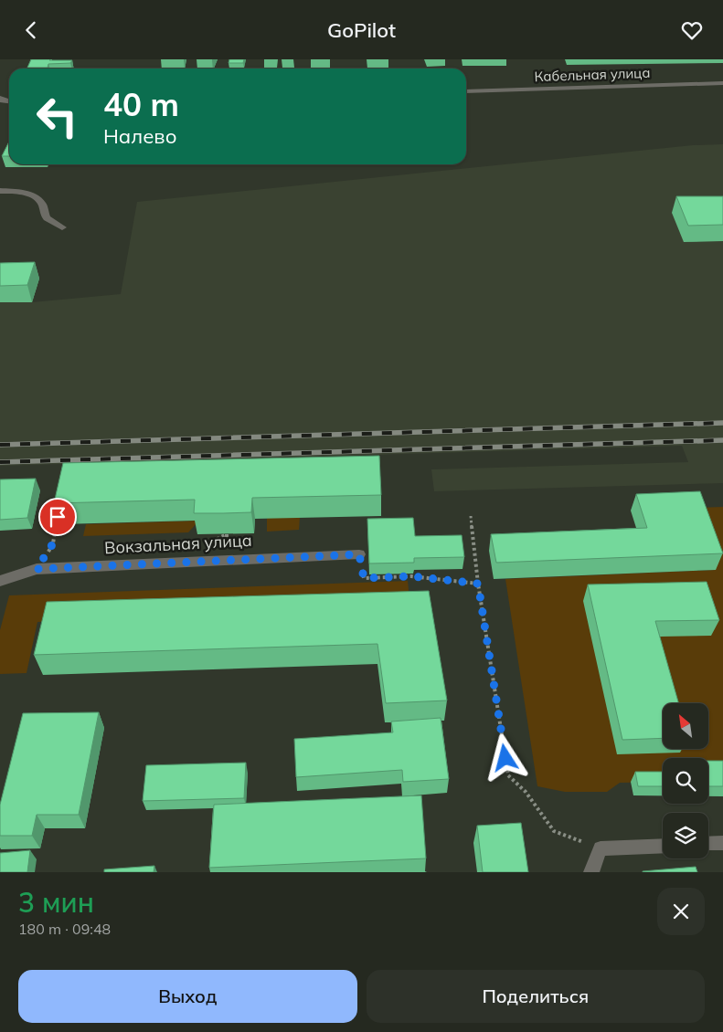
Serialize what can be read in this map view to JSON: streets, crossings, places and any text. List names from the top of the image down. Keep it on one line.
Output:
{"streets":{"street":["Кабельная улица","Вокзальная улица"]},"north":"top left","page":{"header":"GoPilot","turn":["40 m","Налево"],"heading":["3 мин","180 m · 09:48"],"buttons":["Выход","Поделиться"]}}
